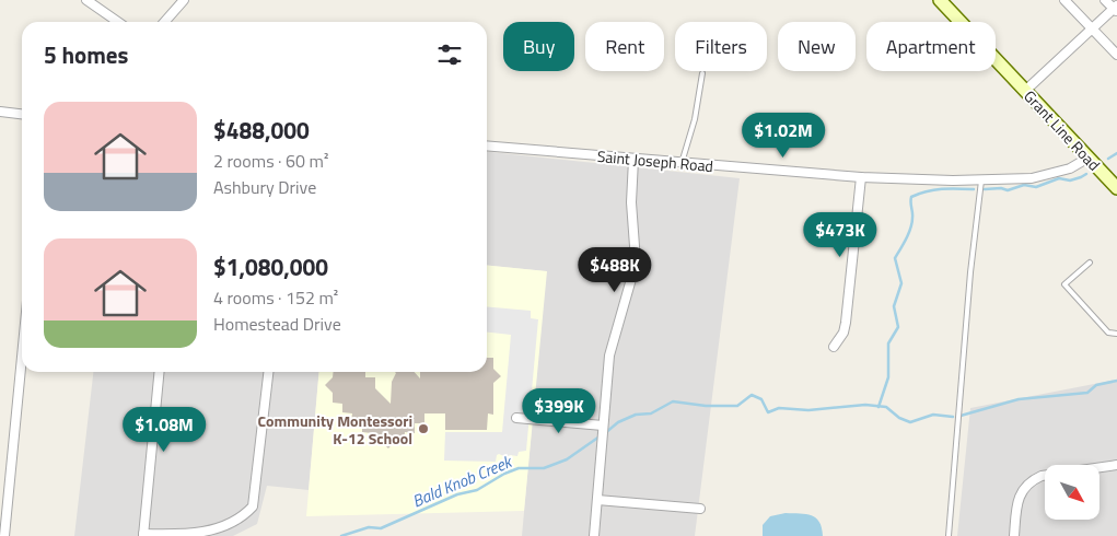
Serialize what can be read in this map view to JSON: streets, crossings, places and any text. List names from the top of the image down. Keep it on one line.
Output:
{"streets":{"main road":["Grant Line Road"],"street":["Saint Joseph Road"]},"crossings":[["Grant Line Road","Saint Joseph Road"]],"water":["Bald Knob Creek"],"places":["Community Montessori K-12 School"],"north":"bottom right","page":{"chip":["Buy","Rent","Filters","New","Apartment"],"heading":"5 homes","list":[{"name":"$488,000","note":"2 rooms · 60 m² · Ashbury Drive"},{"name":"$1,080,000","note":"4 rooms · 152 m² · Homestead Drive"}],"price":["$1.02M","$473K","$488K","$399K","$1.08M"]}}
